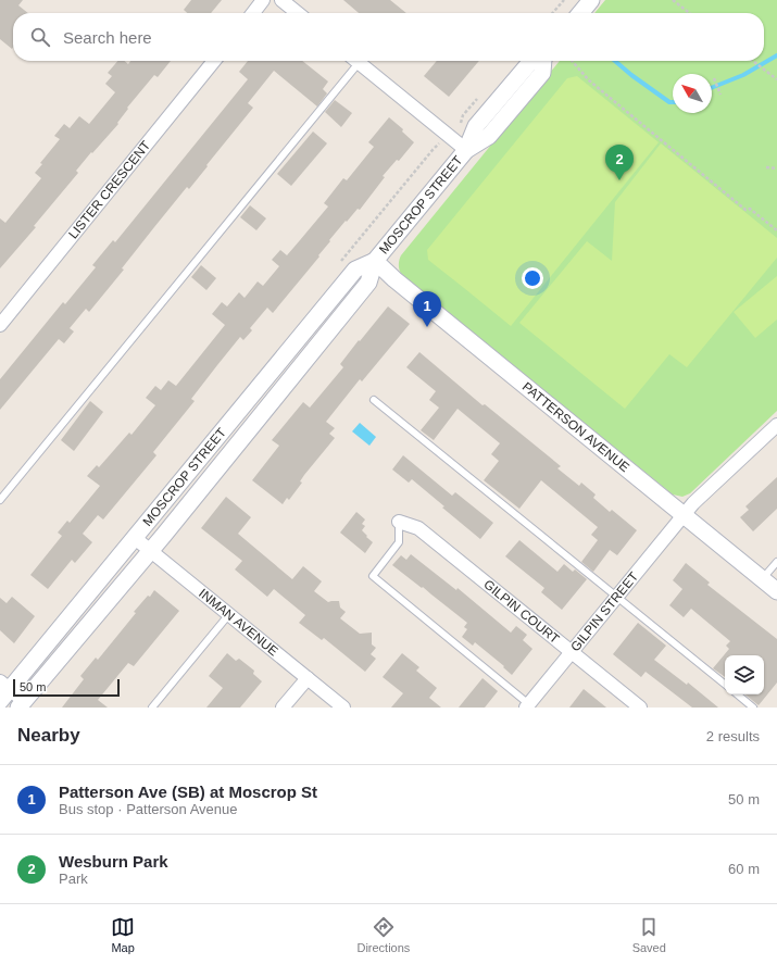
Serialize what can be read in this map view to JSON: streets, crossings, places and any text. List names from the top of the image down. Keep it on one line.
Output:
{"streets":{"street":["LISTER CRESCENT","MOSCROP STREET","PATTERSON AVENUE","GILPIN COURT","GILPIN STREET","INMAN AVENUE"]},"crossings":[["MOSCROP STREET","PATTERSON AVENUE"],["MOSCROP STREET","INMAN AVENUE"],["PATTERSON AVENUE","GILPIN STREET"],["GILPIN COURT","GILPIN STREET"]],"scale_bar":"50 m","north":"top left","page":{"search":"Search here","pins":["2","1"],"scale":"50 m","heading":["Nearby","2 results"],"list":[{"mark":"1","name":"Patterson Ave (SB) at Moscrop St","note":"Bus stop · Patterson Avenue","value":"50 m"},{"mark":"2","name":"Wesburn Park","note":"Park","value":"60 m"}],"nav":["Map","Directions","Saved"]}}
